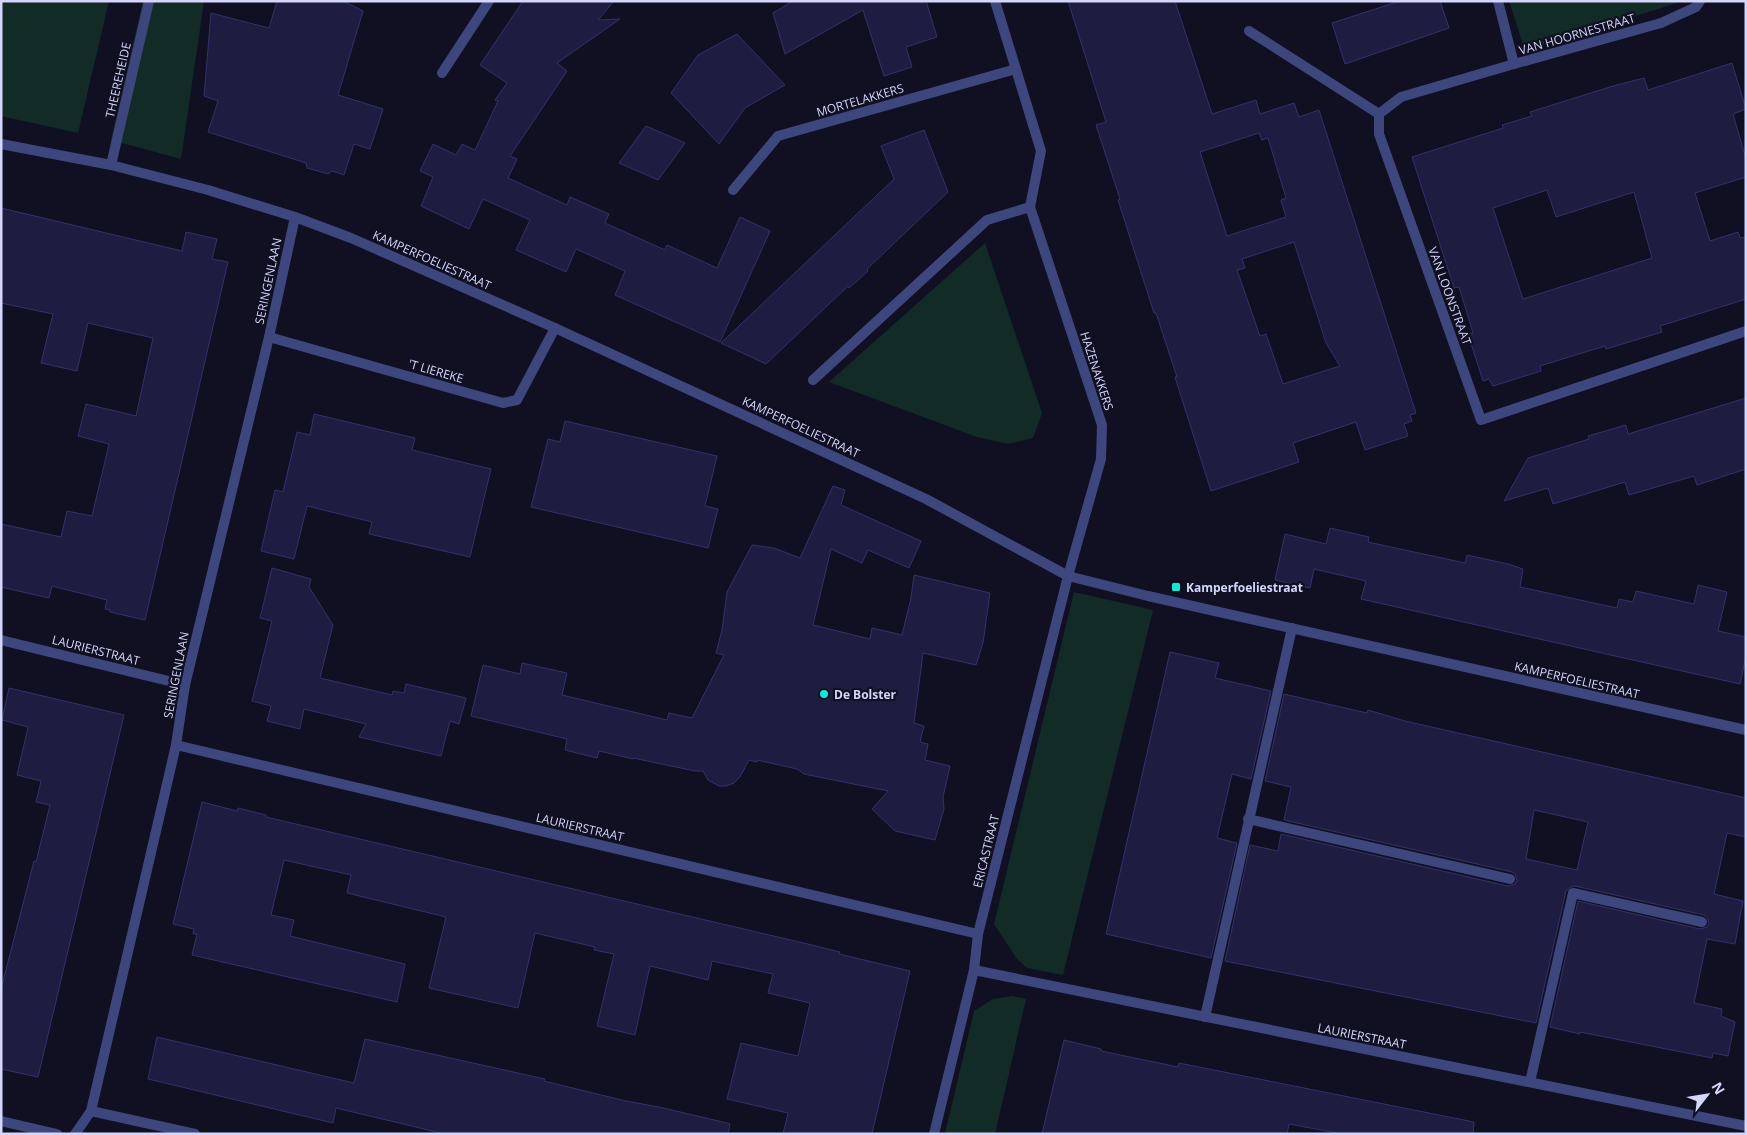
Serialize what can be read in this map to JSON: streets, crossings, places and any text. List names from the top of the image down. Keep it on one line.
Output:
{"streets":{"street":["VAN HOORNESTRAAT","THEEREHEIDE","MORTELAKKERS","KAMPERFOELIESTRAAT","SERINGENLAAN","VAN LOONSTRAAT","'T LIEREKE","HAZENAKKERS","LAURIERSTRAAT","ERICASTRAAT"]},"crossings":[["THEEREHEIDE","KAMPERFOELIESTRAAT"],["MORTELAKKERS","HAZENAKKERS"],["KAMPERFOELIESTRAAT","SERINGENLAAN"],["KAMPERFOELIESTRAAT","'T LIEREKE"],["KAMPERFOELIESTRAAT","HAZENAKKERS"],["KAMPERFOELIESTRAAT","ERICASTRAAT"],["SERINGENLAAN","'T LIEREKE"],["SERINGENLAAN","LAURIERSTRAAT"],["HAZENAKKERS","ERICASTRAAT"],["LAURIERSTRAAT","ERICASTRAAT"]],"places":{"transit":["Kamperfoeliestraat"],"other":["De Bolster"]},"north":"top right"}
